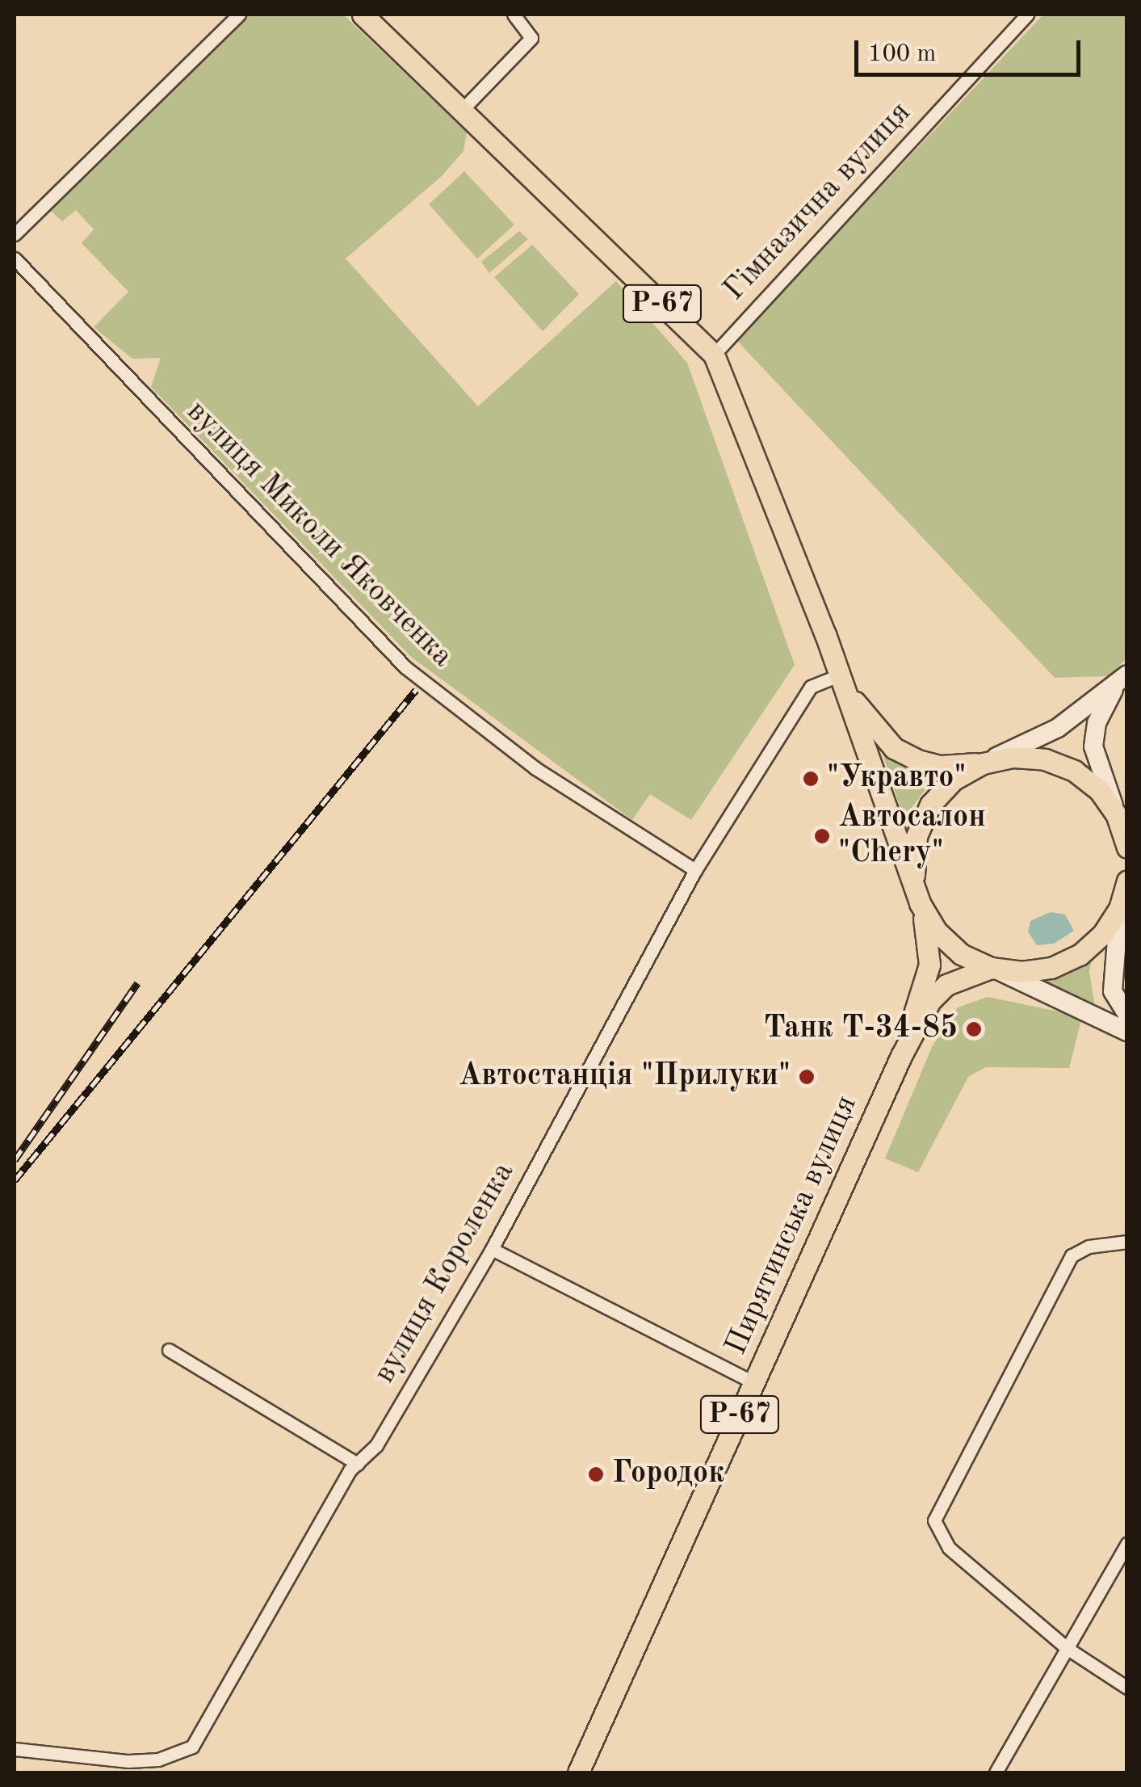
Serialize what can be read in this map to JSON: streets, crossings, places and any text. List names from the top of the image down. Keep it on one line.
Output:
{"streets":{"main road":["Р-67","Пирятинська вулиця"],"street":["Гімназична вулиця","вулиця Миколи Яковченка","вулиця Короленка"]},"crossings":[["Гімназична вулиця","Р-67"],["Р-67","Пирятинська вулиця"],["Р-67","вулиця Короленка"],["вулиця Миколи Яковченка","вулиця Короленка"]],"places":["\"Укравто\"","Автосалон \"Chery\"","Танк Т-34-85","Автостанція \"Прилуки\"","Городок"],"scale_bar":"100 m"}
